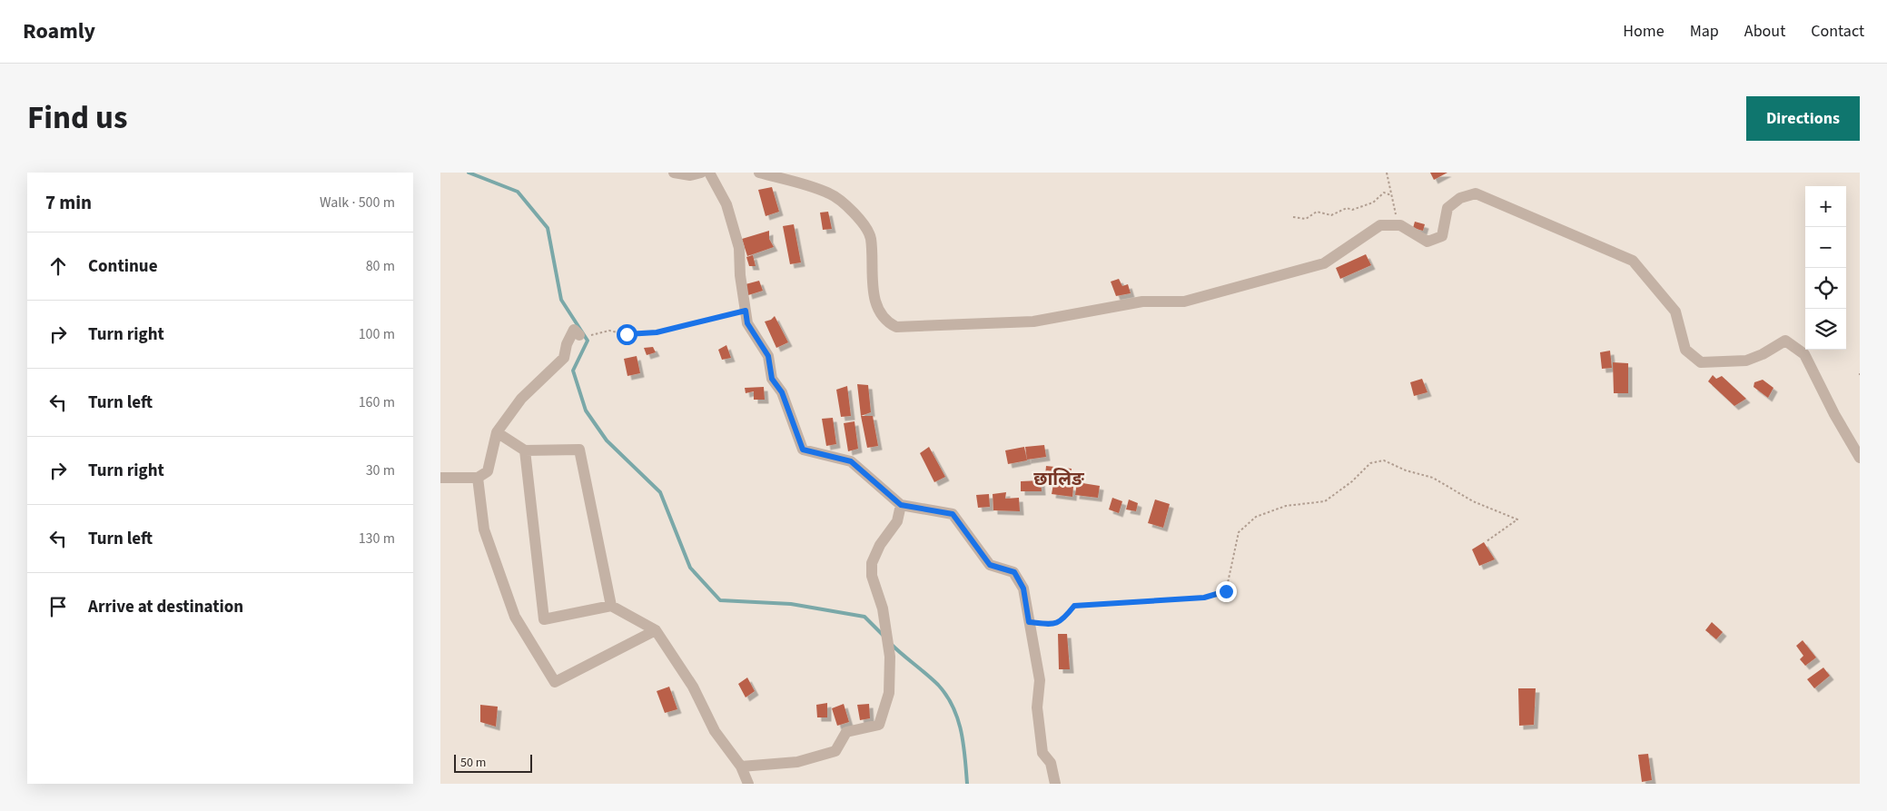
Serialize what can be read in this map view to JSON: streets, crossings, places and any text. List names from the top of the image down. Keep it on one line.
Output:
{"districts":["छालिङ"],"scale_bar":"50 m","page":{"header":"Roamly","nav":["Home","Map","About","Contact"],"title":"Find us","buttons":"Directions","heading":["7 min","Walk · 500 m"],"map_buttons":["+","−"],"list":[["Continue","80 m"],["Turn right","100 m"],["Turn left","160 m"],["Turn right","30 m"],["Turn left","130 m"],"Arrive at destination"],"scale":"50 m"}}
